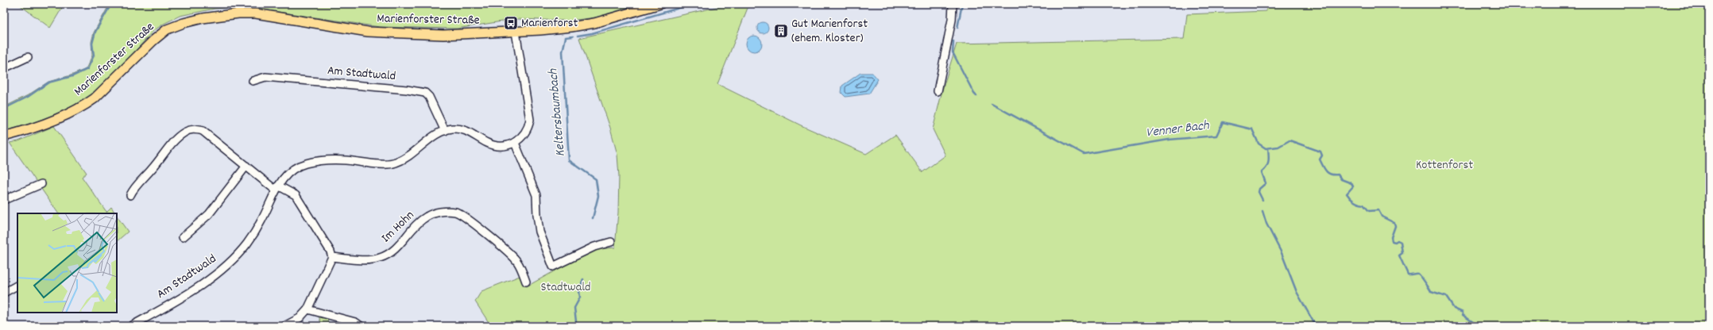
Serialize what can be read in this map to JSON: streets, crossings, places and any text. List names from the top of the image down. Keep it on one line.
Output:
{"streets":{"main road":["Marienforster Straße"],"street":["Am Stadtwald","Im Hohn"]},"water":["Keltersbaumbach","Venner Bach"],"parks":["Kottenforst","Stadtwald"],"places":{"bus stop":["Marienforst"],"building":["Gut Marienforst (ehem. Kloster)"]}}
